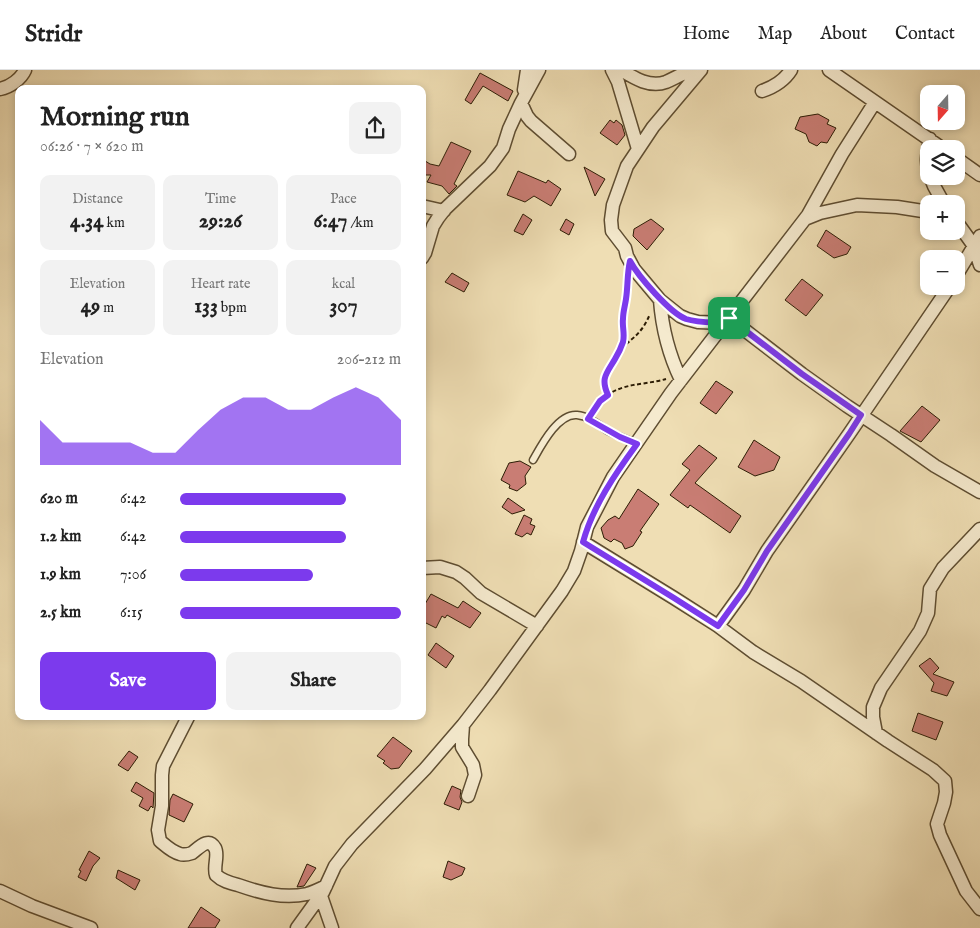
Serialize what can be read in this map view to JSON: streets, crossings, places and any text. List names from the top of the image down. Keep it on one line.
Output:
{"north":"bottom","page":{"header":"Stridr","nav":["Home","Map","About","Contact"],"map_buttons":["+","−"],"heading":["Morning run","06:26 · 7 × 620 m"],"stats":[["Distance","4.34 km"],["Time","29:26"],["Pace","6:47 /km"],["Elevation","49 m"],["Heart rate","133 bpm"],["kcal","307"]],"chart":["Elevation","206–212 m"],"list":[{"name":"620 m","note":"6:42"},{"name":"1.2 km","note":"6:42"},{"name":"1.9 km","note":"7:06"},{"name":"2.5 km","note":"6:15"}],"buttons":["Save","Share"]}}
